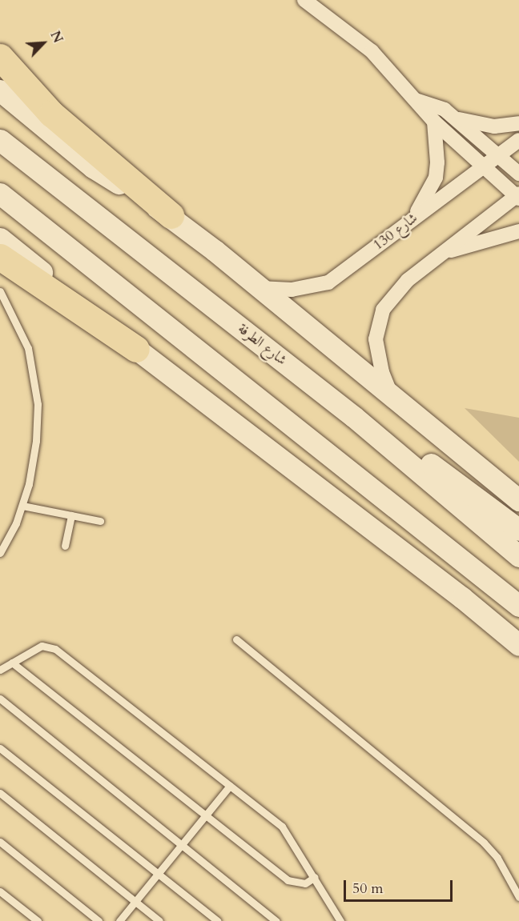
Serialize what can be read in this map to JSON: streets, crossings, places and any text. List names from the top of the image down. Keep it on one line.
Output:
{"streets":{"main road":["شارع الطرفة"],"street":["شارع 130"]},"scale_bar":"50 m","north":"top right"}
